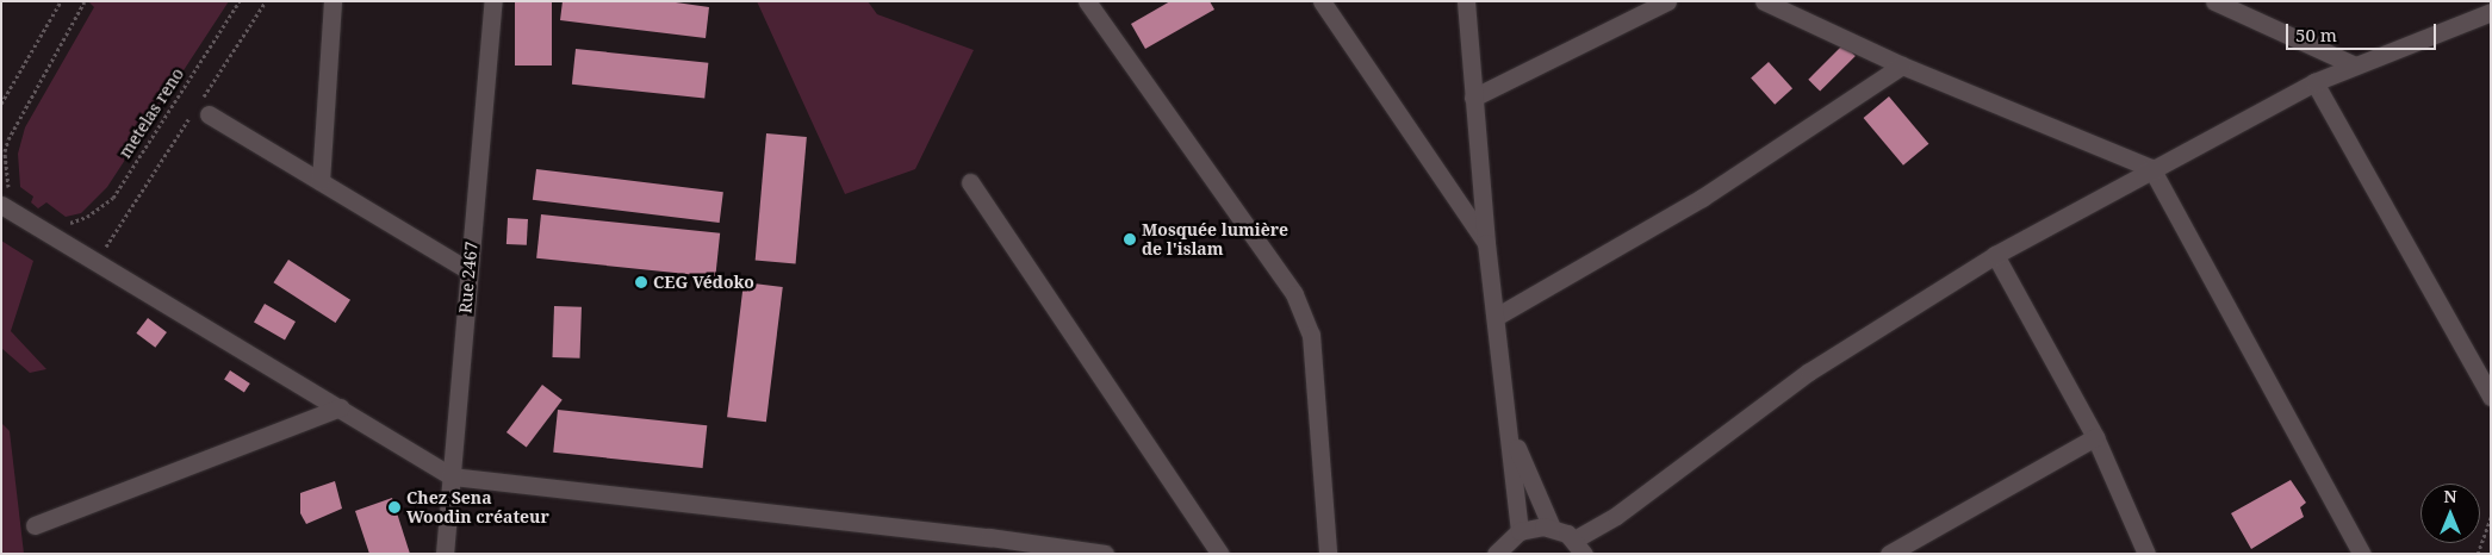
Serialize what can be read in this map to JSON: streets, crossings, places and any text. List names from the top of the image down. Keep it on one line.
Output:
{"streets":{"street":["Rue 2467"],"path":["metelas reno"]},"places":["Mosquée lumière de l'islam","CEG Védoko","Chez Sena Woodin créateur"],"scale_bar":"50 m","north":"top"}
